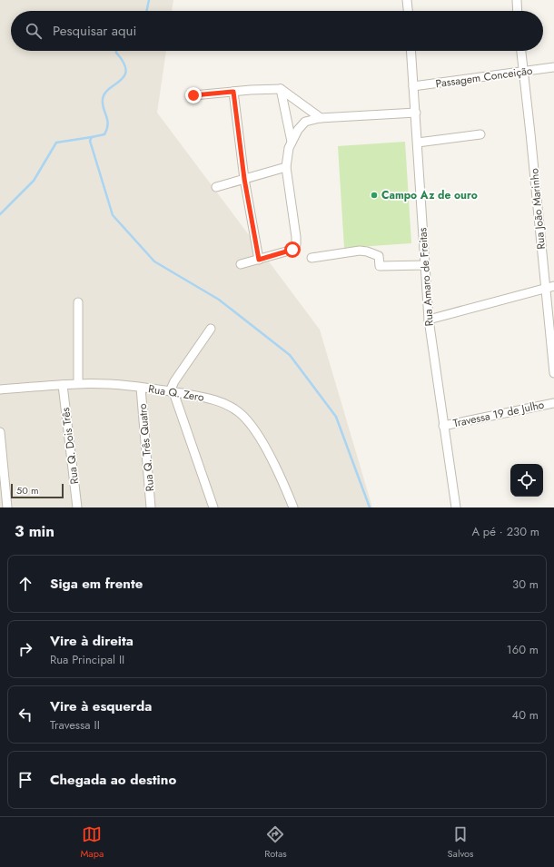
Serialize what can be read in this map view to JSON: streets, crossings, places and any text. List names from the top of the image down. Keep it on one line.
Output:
{"streets":{"street":["Passagem Conceição","Rua João Marinho","Rua Amaro de Freitas","Rua Q. Zero","Travessa 19 de Julho","Rua Q. Dois Três","Rua Q. Três Quatro"]},"crossings":[["Passagem Conceição","Rua João Marinho"],["Passagem Conceição","Rua Amaro de Freitas"],["Rua Amaro de Freitas","Travessa 19 de Julho"],["Rua Q. Zero","Rua Q. Dois Três"],["Rua Q. Zero","Rua Q. Três Quatro"]],"places":["Campo Az de ouro"],"scale_bar":"50 m","page":{"search":"Pesquisar aqui","scale":"50 m","heading":["3 min","A pé · 230 m"],"list":[["Siga em frente","30 m"],["Vire à direita","Rua Principal II","160 m"],["Vire à esquerda","Travessa II","40 m"],"Chegada ao destino"],"nav":["Mapa","Rotas","Salvos"]}}
